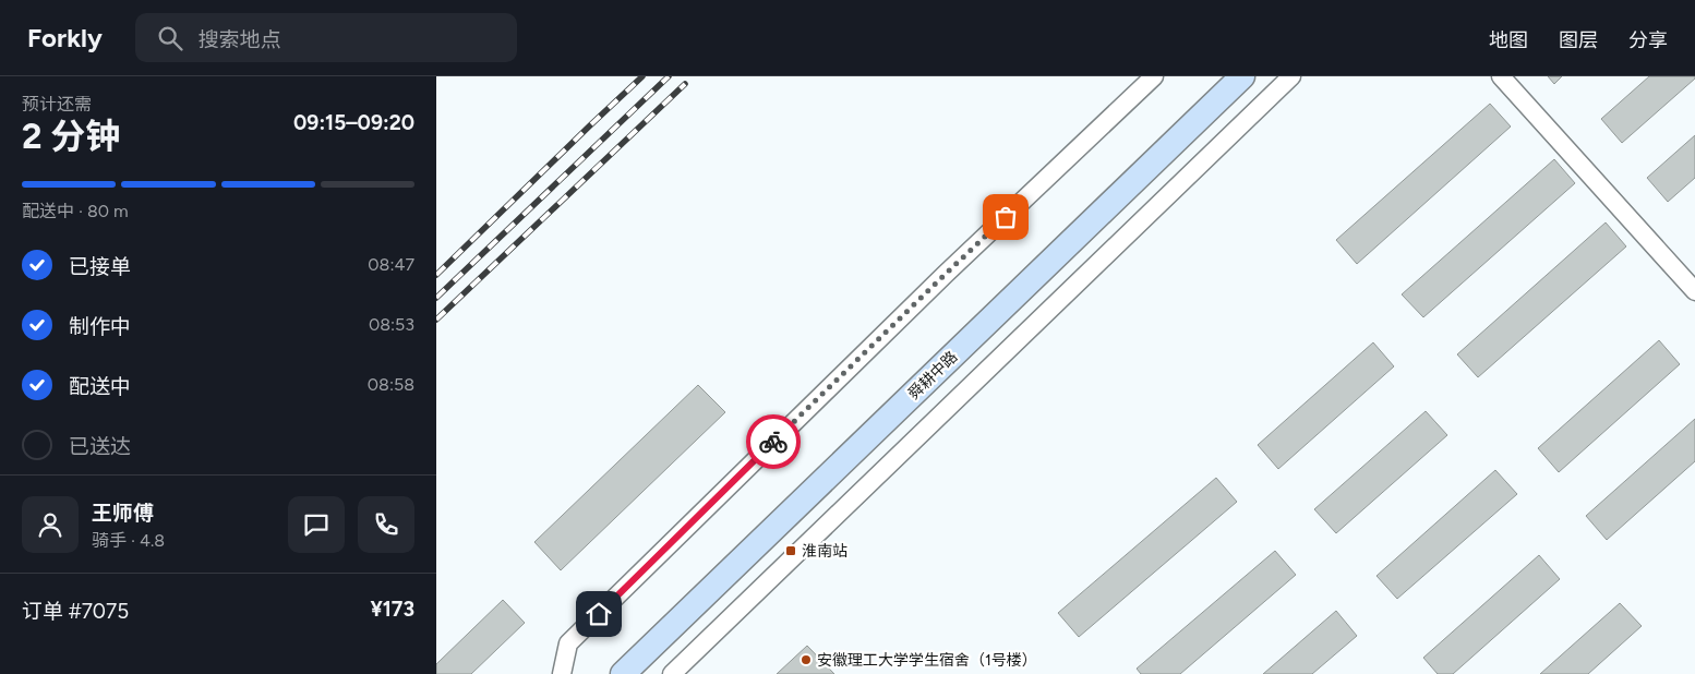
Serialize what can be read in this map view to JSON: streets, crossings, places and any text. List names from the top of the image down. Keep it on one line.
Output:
{"streets":{"main road":["舜耕中路"]},"places":{"transit":["淮南站"],"other":["安徽理工大学学生宿舍（1号楼）"]},"page":{"header":"Forkly","search":"搜索地点","nav":["地图","图层","分享"],"heading":["2 分钟","预计还需","09:15–09:20"],"panel":["王师傅","骑手 · 4.8","订单 #7075","¥173"],"bar":"配送中 · 80 m","list":[["已接单","08:47"],["制作中","08:53"],["配送中","08:58"],"已送达"]}}
